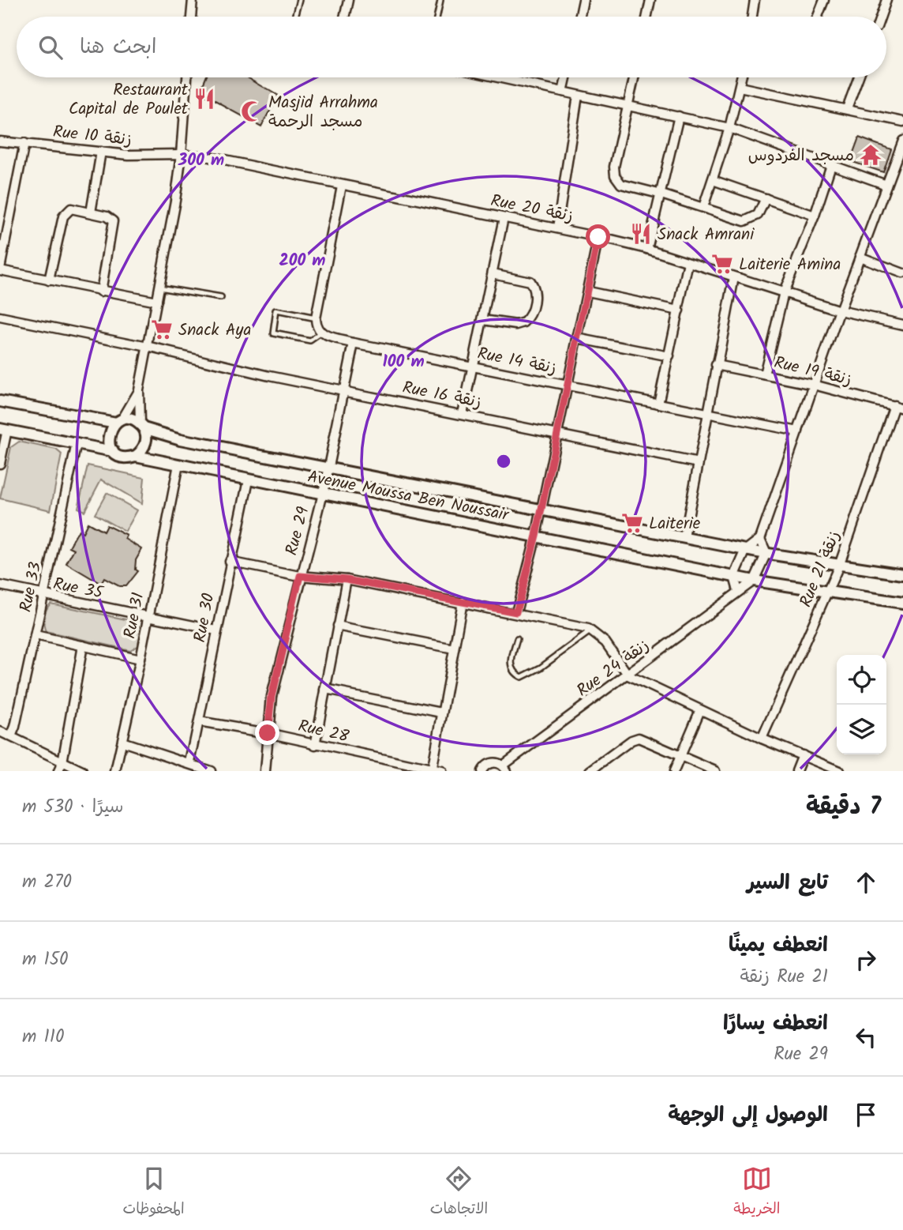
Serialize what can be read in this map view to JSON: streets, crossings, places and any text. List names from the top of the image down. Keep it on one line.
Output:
{"streets":{"street":["Rue 10 زنقة","Rue 20 زنقة","Rue 14 زنقة","Rue 19 زنقة","Rue 16 زنقة","Avenue Moussa Ben Noussair","Rue 29","Rue 21 زنقة","Rue 33","Rue 35","Rue 31","Rue 30","Rue 24 زنقة","Rue 28"]},"crossings":[["Rue 10 زنقة","Rue 20 زنقة"],["Rue 14 زنقة","Rue 29"],["Rue 19 زنقة","Rue 21 زنقة"],["Rue 16 زنقة","Rue 29"],["Avenue Moussa Ben Noussair","Rue 29"],["Avenue Moussa Ben Noussair","Rue 21 زنقة"],["Avenue Moussa Ben Noussair","Rue 31"],["Avenue Moussa Ben Noussair","Rue 30"],["Avenue Moussa Ben Noussair","Rue 24 زنقة"],["Rue 29","Rue 28"],["Rue 33","Rue 35"],["Rue 35","Rue 31"],["Rue 35","Rue 30"],["Rue 30","Rue 28"]],"places":{"restaurant":["Restaurant Capital de Poulet","Snack Amrani"],"mosque":["Masjid Arrahma مسجد الرحمة"],"temple":["مسجد الفردوس"],"supermarket":["Laiterie Amina","Snack Aya","Laiterie"]},"page":{"search":"ابحث هنا","heading":["7 دقيقة","سيرًا · 530 m"],"list":[["تابع السير","270 m"],["انعطف يمينًا","Rue 21 زنقة","150 m"],["انعطف يسارًا","Rue 29","110 m"],"الوصول إلى الوجهة"],"nav":["الخريطة","الاتجاهات","المحفوظات"]},"rings":["300 m","200 m","100 m"]}
